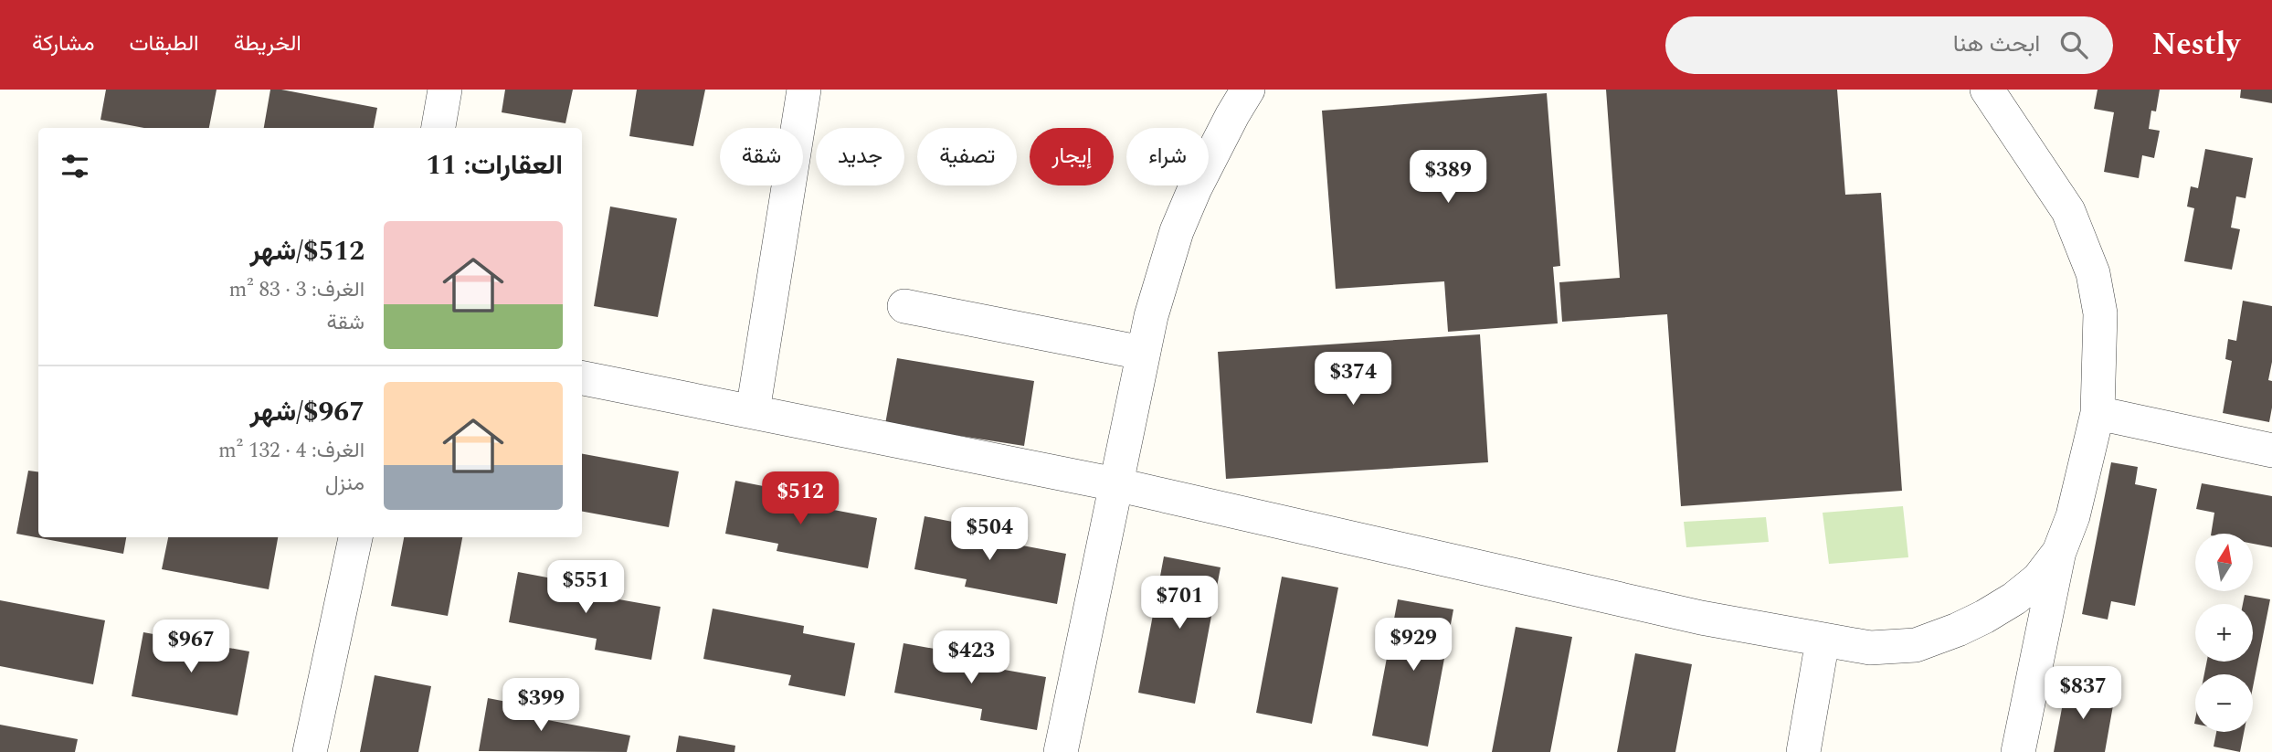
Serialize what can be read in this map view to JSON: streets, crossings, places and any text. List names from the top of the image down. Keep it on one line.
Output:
{"north":"top","page":{"header":"Nestly","search":"ابحث هنا","nav":["الخريطة","الطبقات","مشاركة"],"chip":["شراء","إيجار","تصفية","جديد","شقة"],"heading":"العقارات: 11","price":["$389","$374","$512","$504","$551","$701","$929","$967","$423","$837","$399"],"list":[{"name":"$512/شهر","note":"الغرف: 3 · 83 m² · شقة"},{"name":"$967/شهر","note":"الغرف: 4 · 132 m² · منزل"}],"map_buttons":["+","−"]}}
